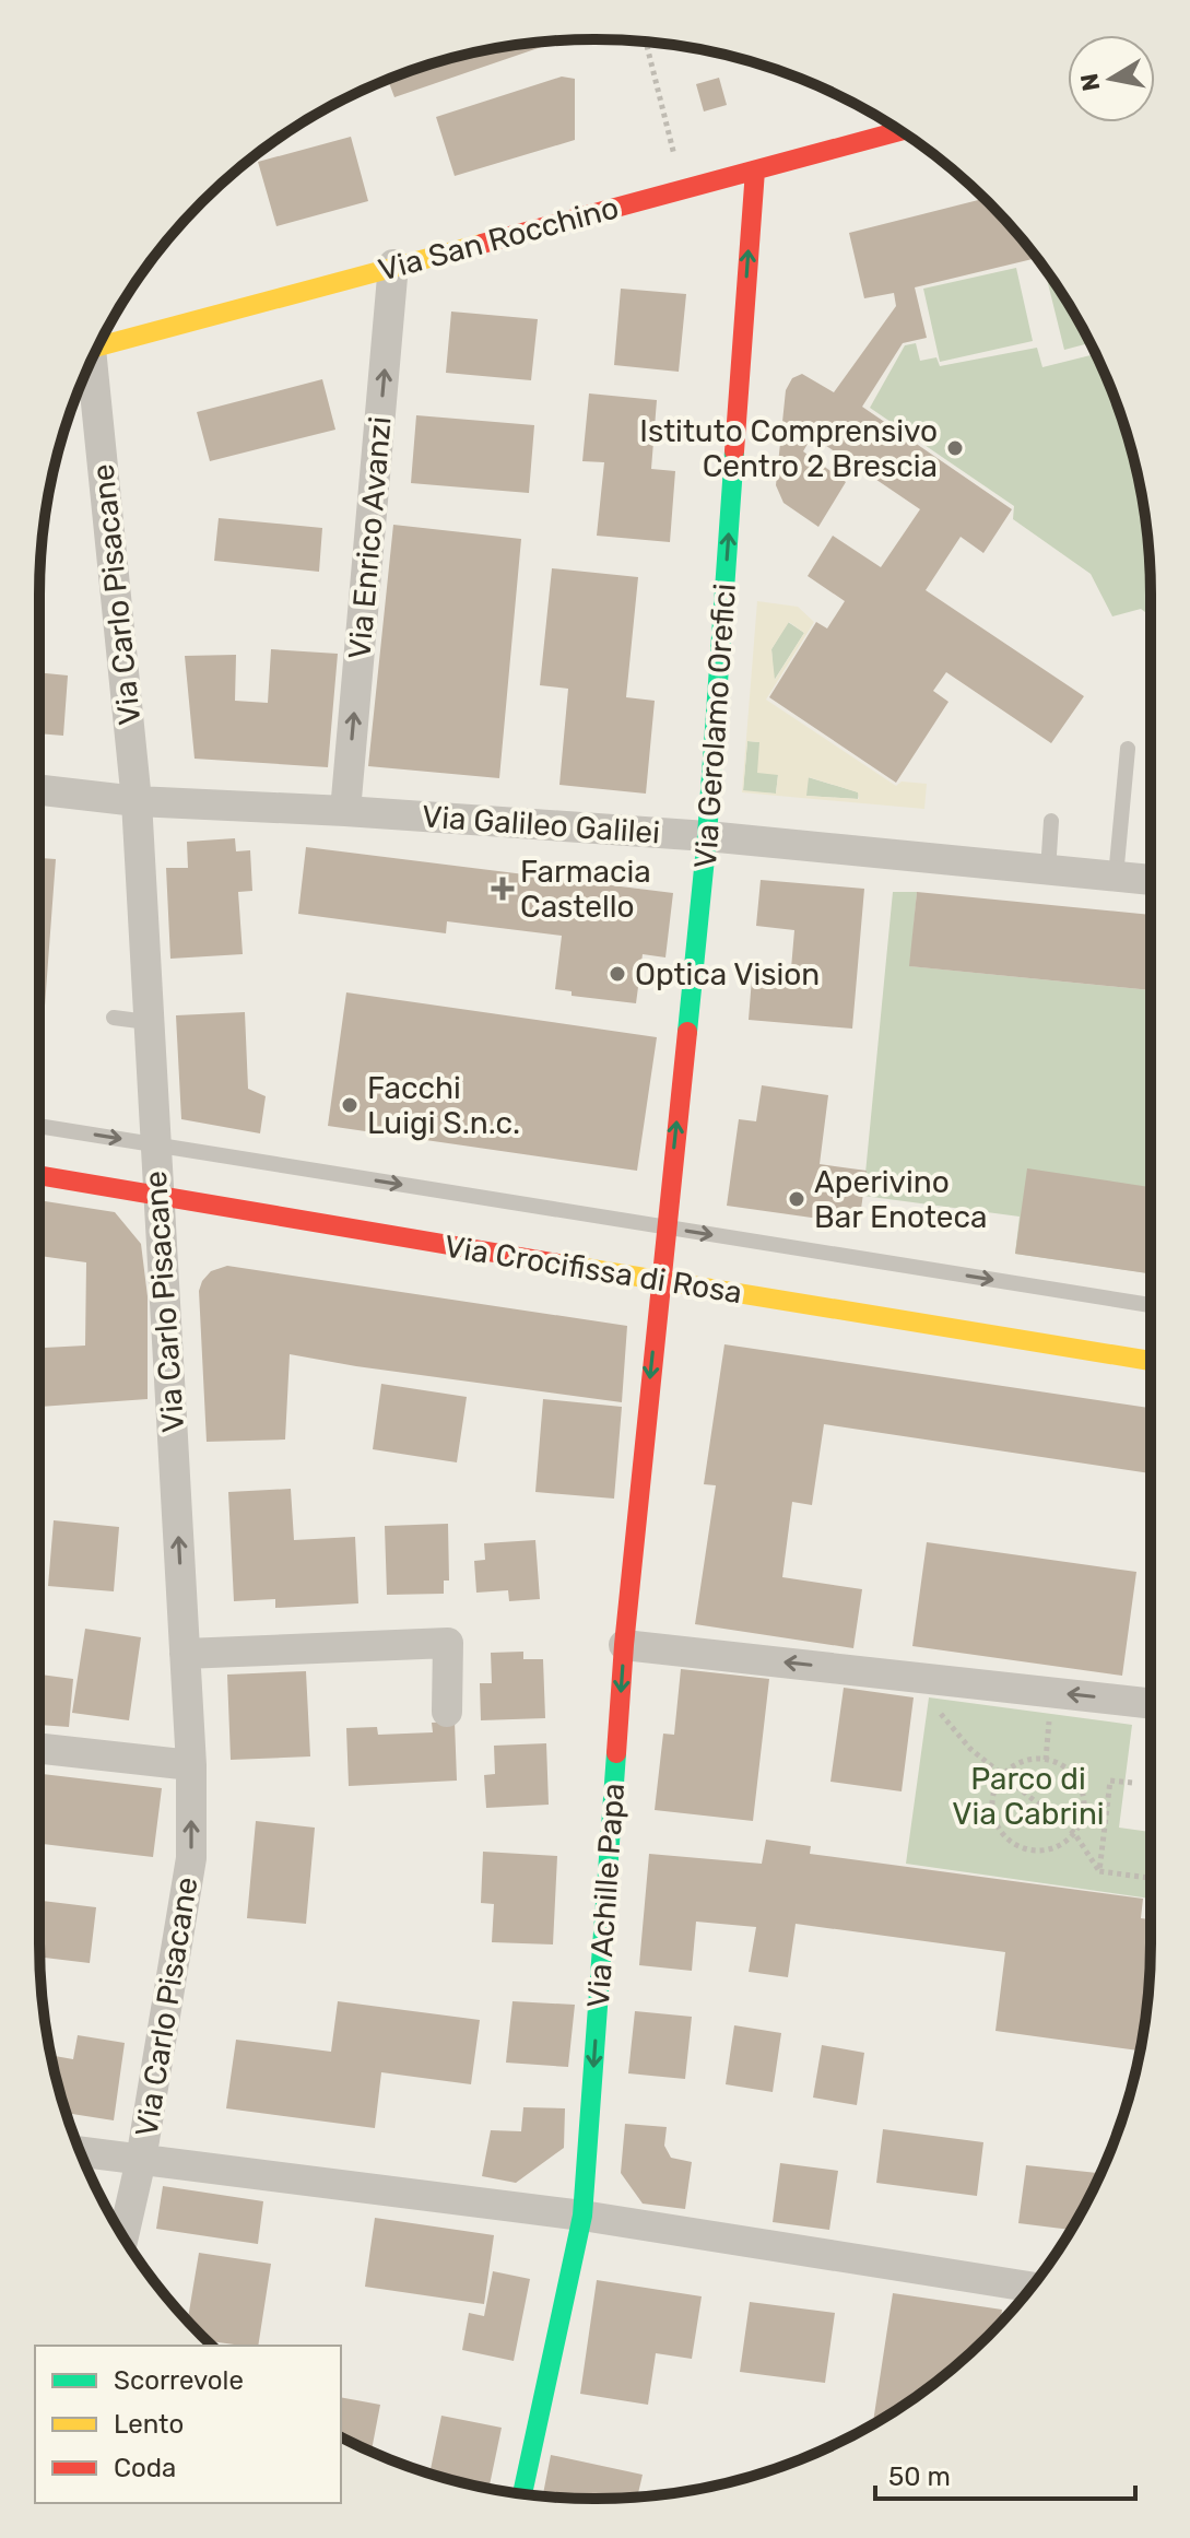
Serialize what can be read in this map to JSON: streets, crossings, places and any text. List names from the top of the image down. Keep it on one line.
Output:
{"streets":{"street":["Via San Rocchino","Via Enrico Avanzi","Via Carlo Pisacane","Via Gerolamo Orefici","Via Galileo Galilei","Via Crocifissa di Rosa","Via Achille Papa"]},"crossings":[["Via San Rocchino","Via Enrico Avanzi"],["Via San Rocchino","Via Gerolamo Orefici"],["Via Enrico Avanzi","Via Galileo Galilei"],["Via Carlo Pisacane","Via Galileo Galilei"],["Via Carlo Pisacane","Via Crocifissa di Rosa"],["Via Gerolamo Orefici","Via Galileo Galilei"],["Via Gerolamo Orefici","Via Crocifissa di Rosa"],["Via Gerolamo Orefici","Via Achille Papa"],["Via Crocifissa di Rosa","Via Achille Papa"]],"one_way":["Via Enrico Avanzi","Via Carlo Pisacane","Via Gerolamo Orefici","Via Achille Papa"],"parks":["Parco di Via Cabrini"],"places":{"other":["Istituto Comprensivo Centro 2 Brescia","Optica Vision","Facchi Luigi S.n.c.","Aperivino Bar Enoteca"],"health":["Farmacia Castello"]},"legend":["Scorrevole","Lento","Coda"],"scale_bar":"50 m","north":"left"}
